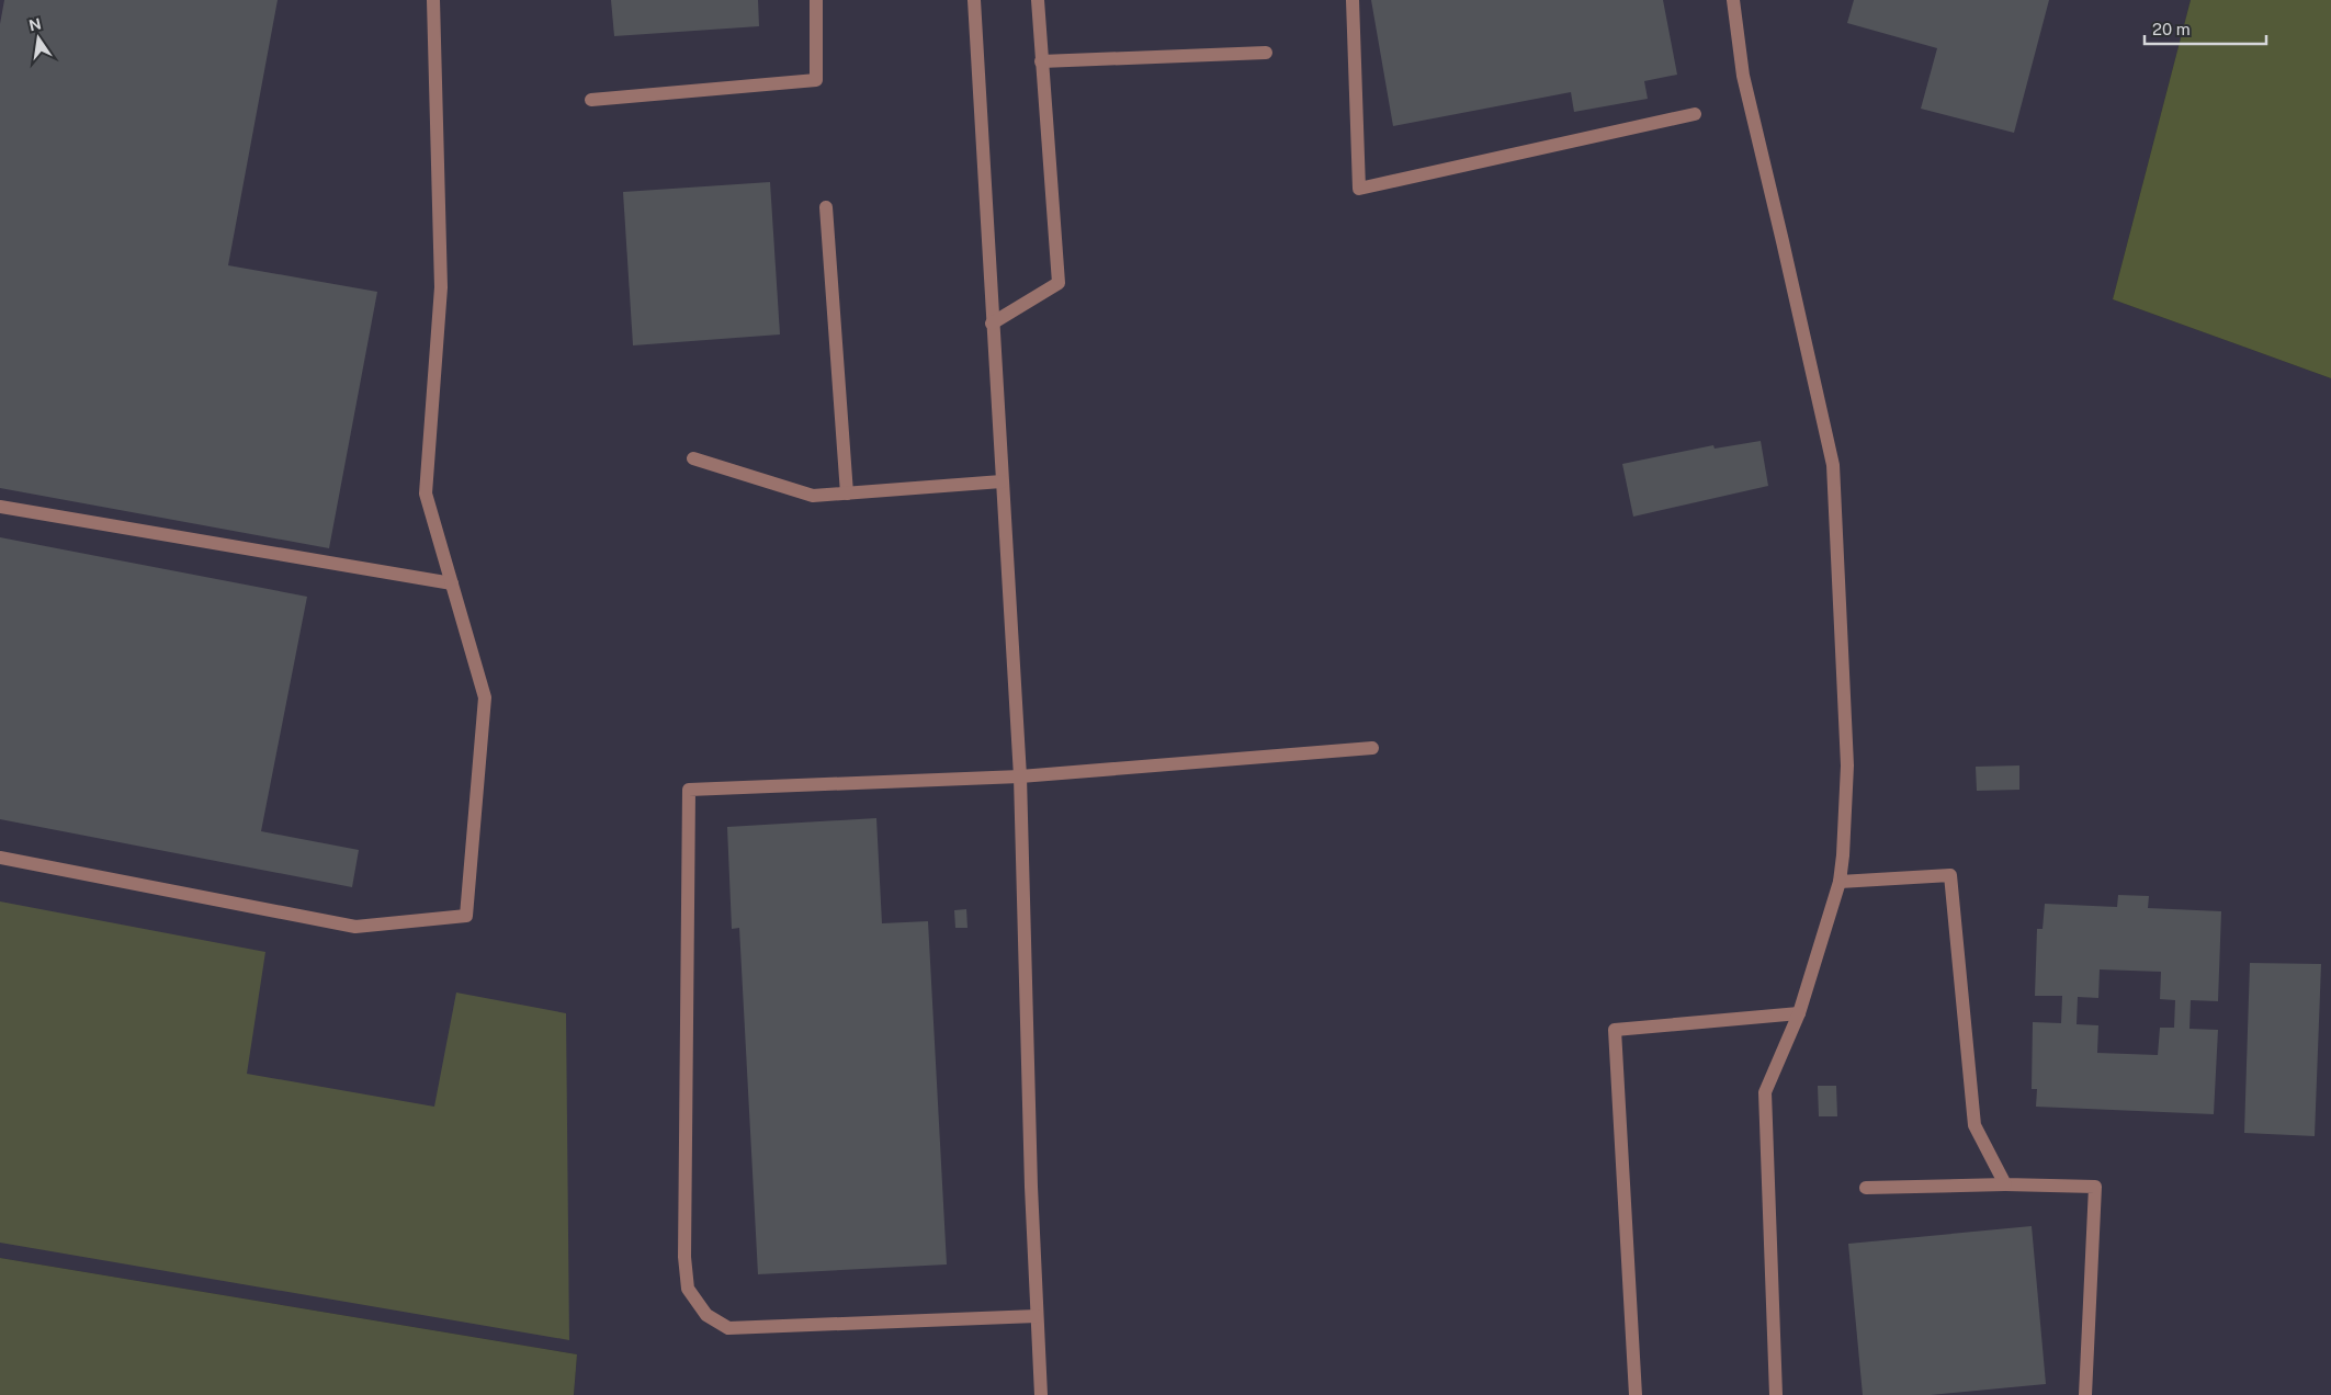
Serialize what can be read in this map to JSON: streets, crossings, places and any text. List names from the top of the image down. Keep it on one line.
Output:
{"scale_bar":"20 m","north":"top"}
